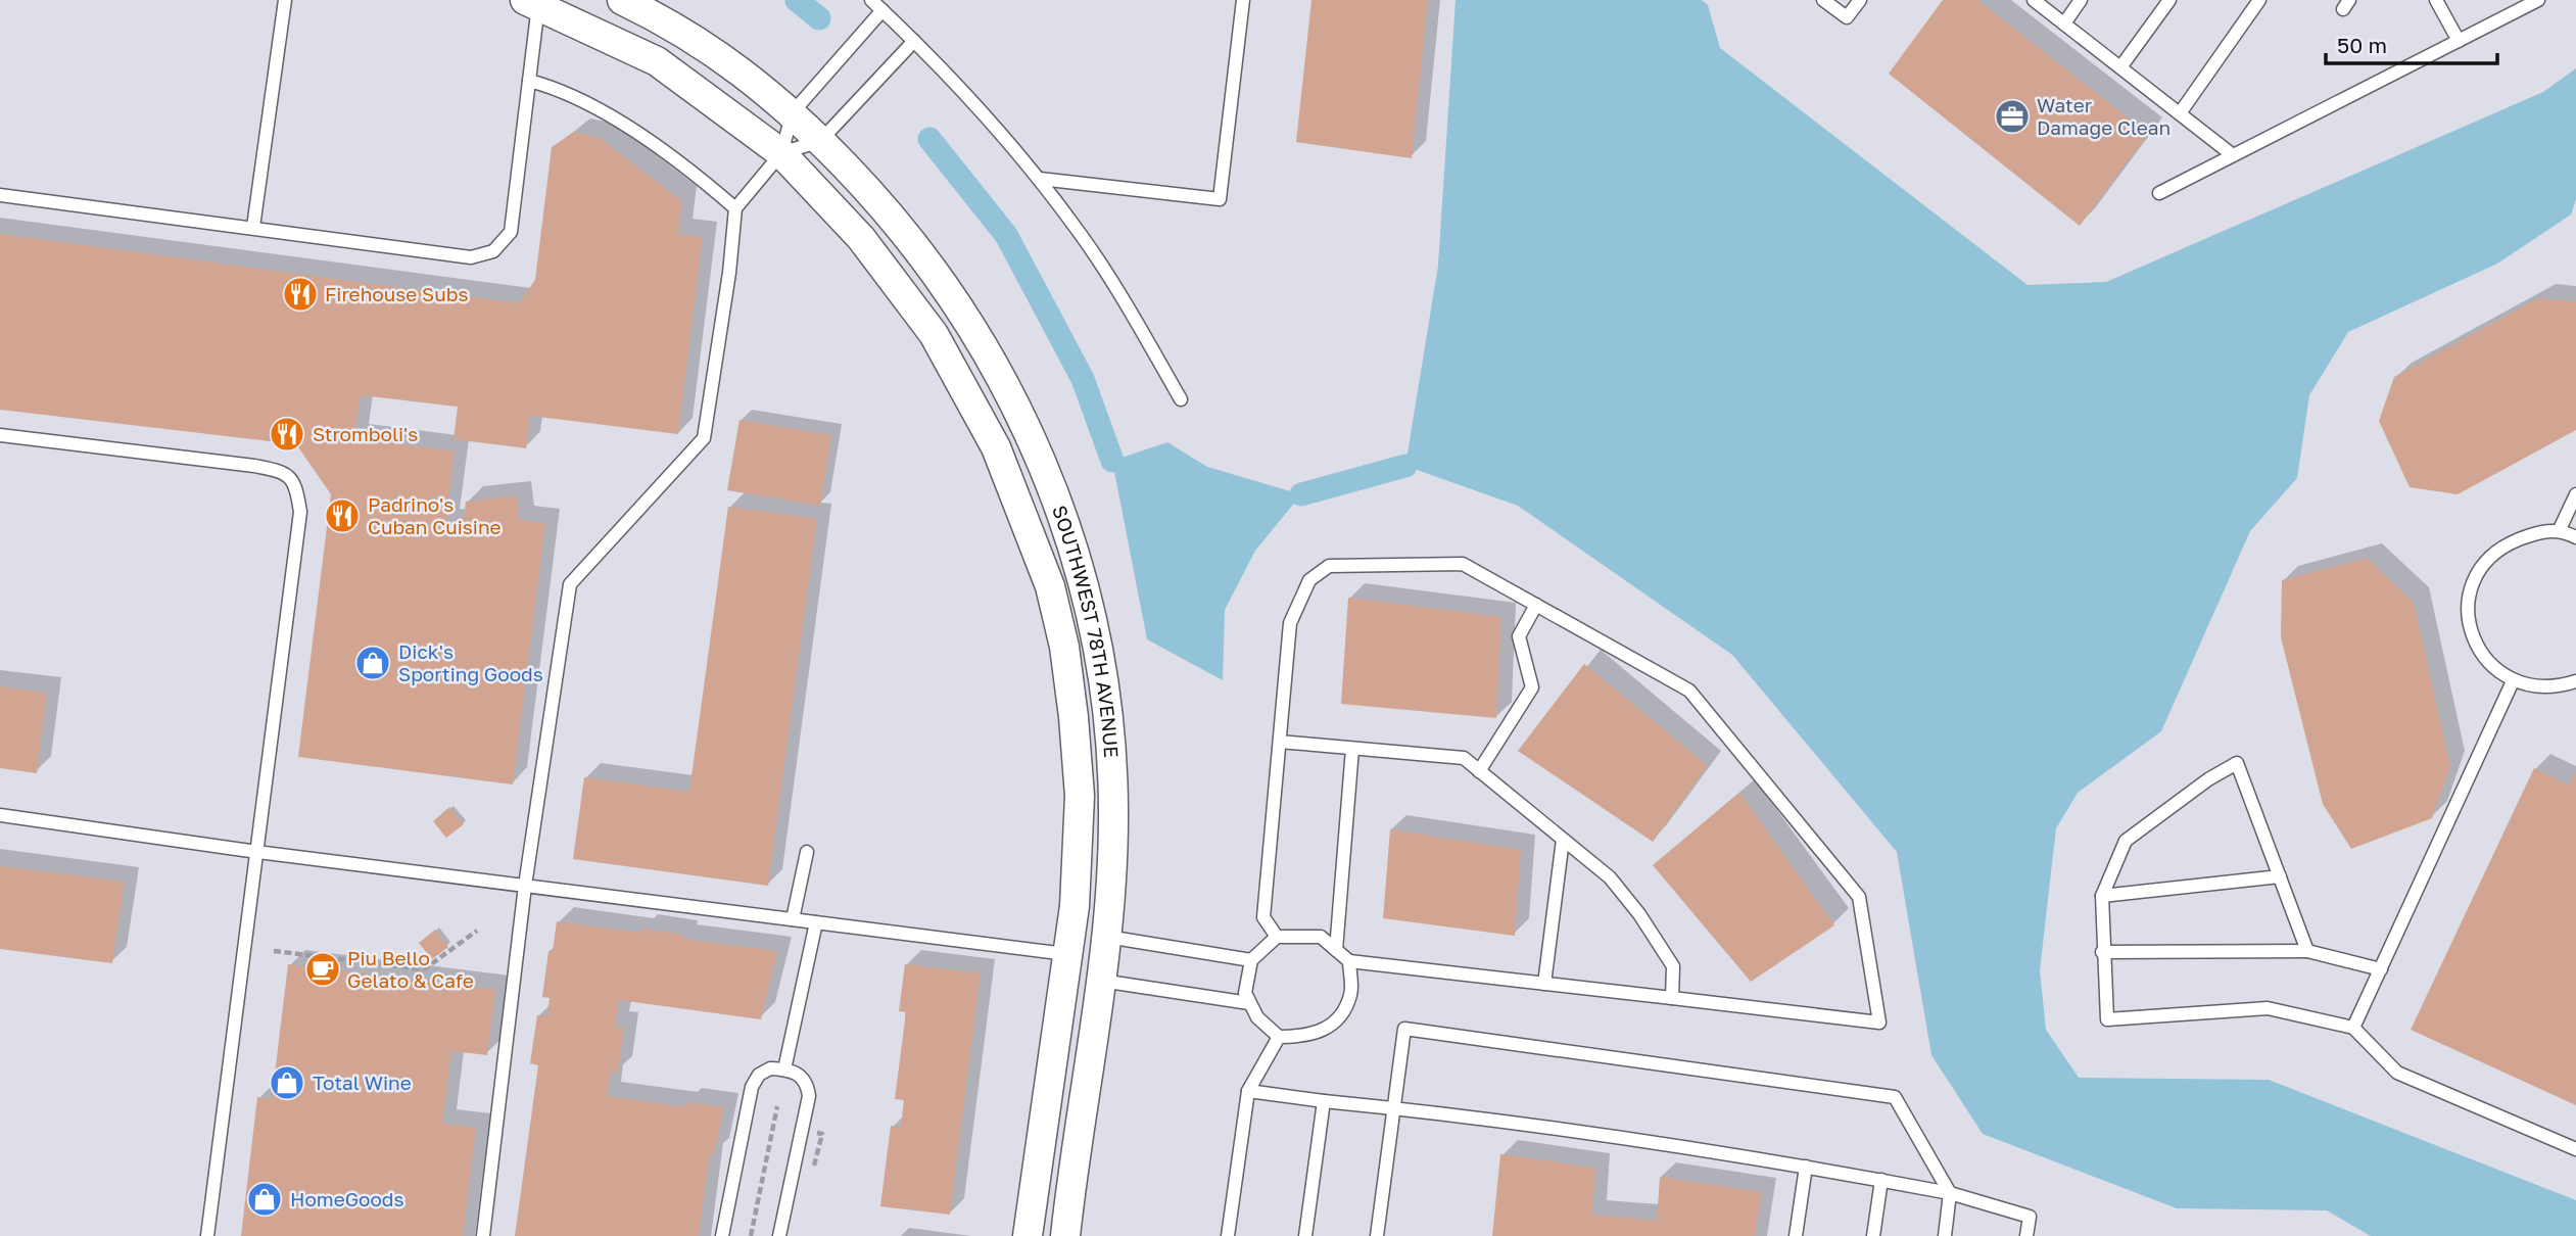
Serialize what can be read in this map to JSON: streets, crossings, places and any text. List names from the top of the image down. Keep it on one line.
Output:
{"streets":{"street":["SOUTHWEST 78TH AVENUE"]},"places":{"office":["Water Damage Clean"],"restaurant":["Firehouse Subs","Stromboli's","Padrino's Cuban Cuisine"],"shop":["Dick's Sporting Goods","Total Wine","HomeGoods"],"cafe":["Piu Bello Gelato & Cafe"]},"scale_bar":"50 m"}
